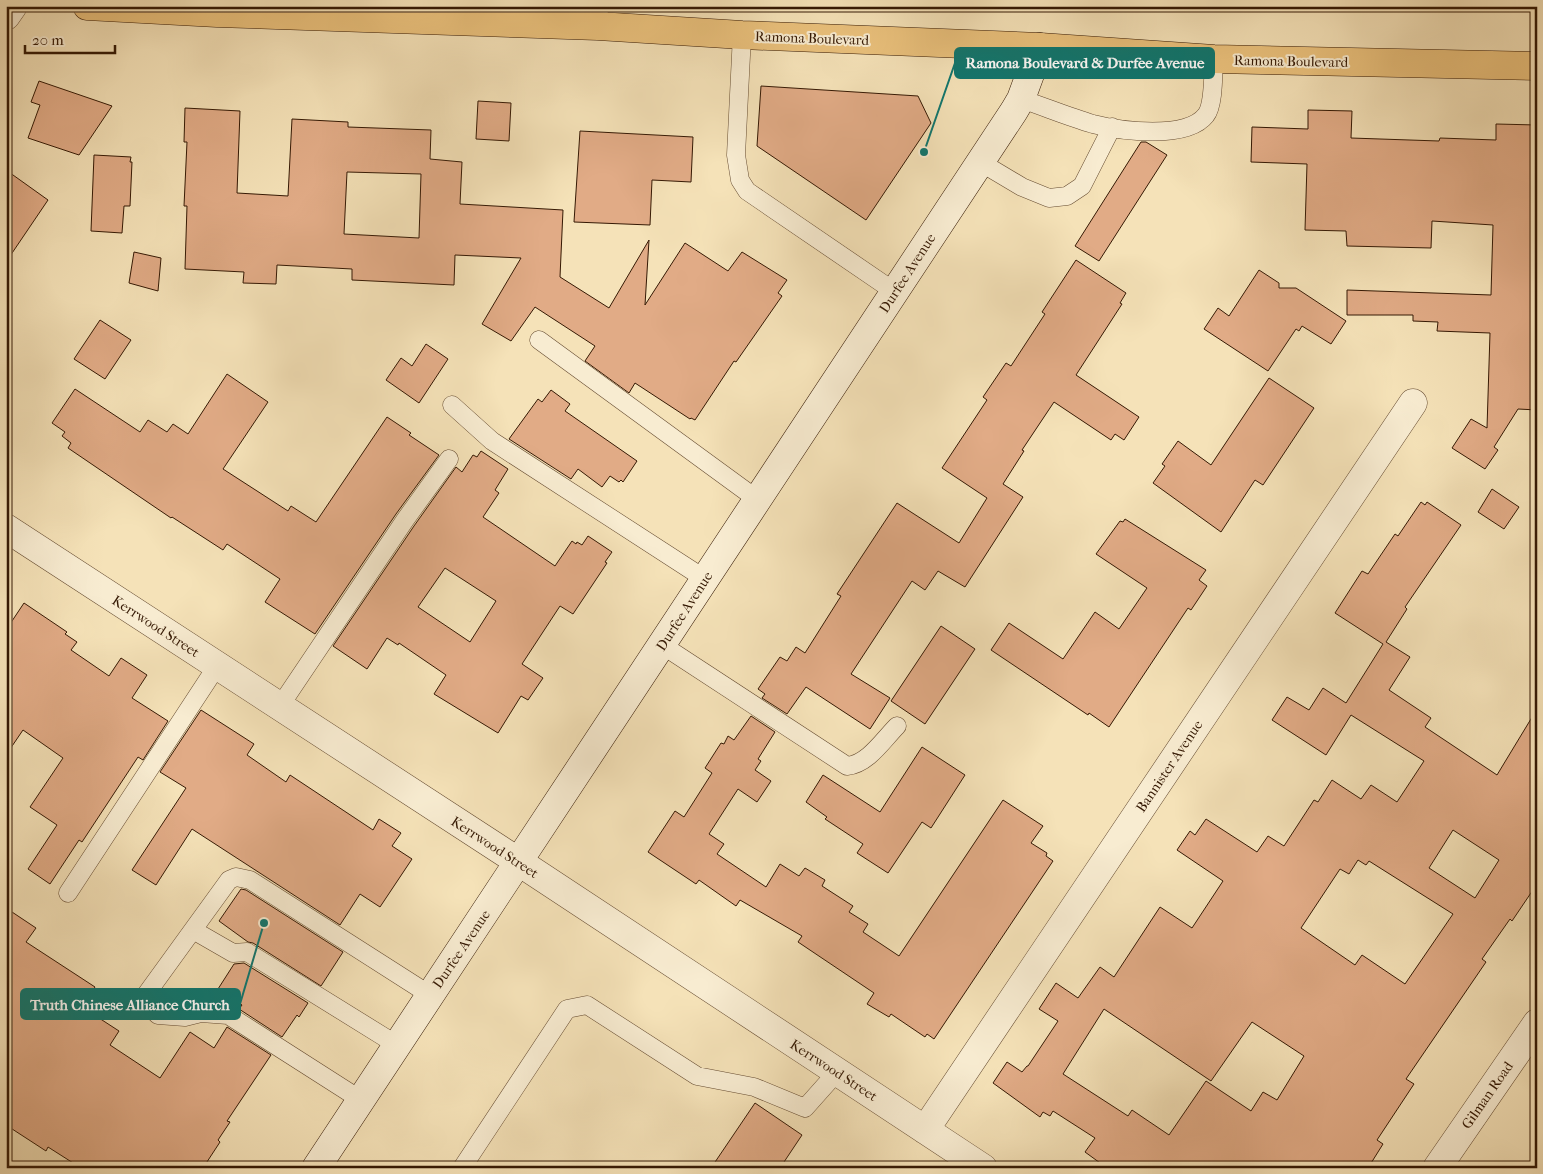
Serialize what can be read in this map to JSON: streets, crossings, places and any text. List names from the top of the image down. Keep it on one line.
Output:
{"streets":{"main road":["Ramona Boulevard"],"street":["Durfee Avenue","Kerrwood Street","Bannister Avenue","Gilman Road"]},"crossings":[["Ramona Boulevard","Durfee Avenue"],["Durfee Avenue","Kerrwood Street"],["Kerrwood Street","Bannister Avenue"]],"places":["Ramona Boulevard & Durfee Avenue","Truth Chinese Alliance Church"],"scale_bar":"20 m"}
